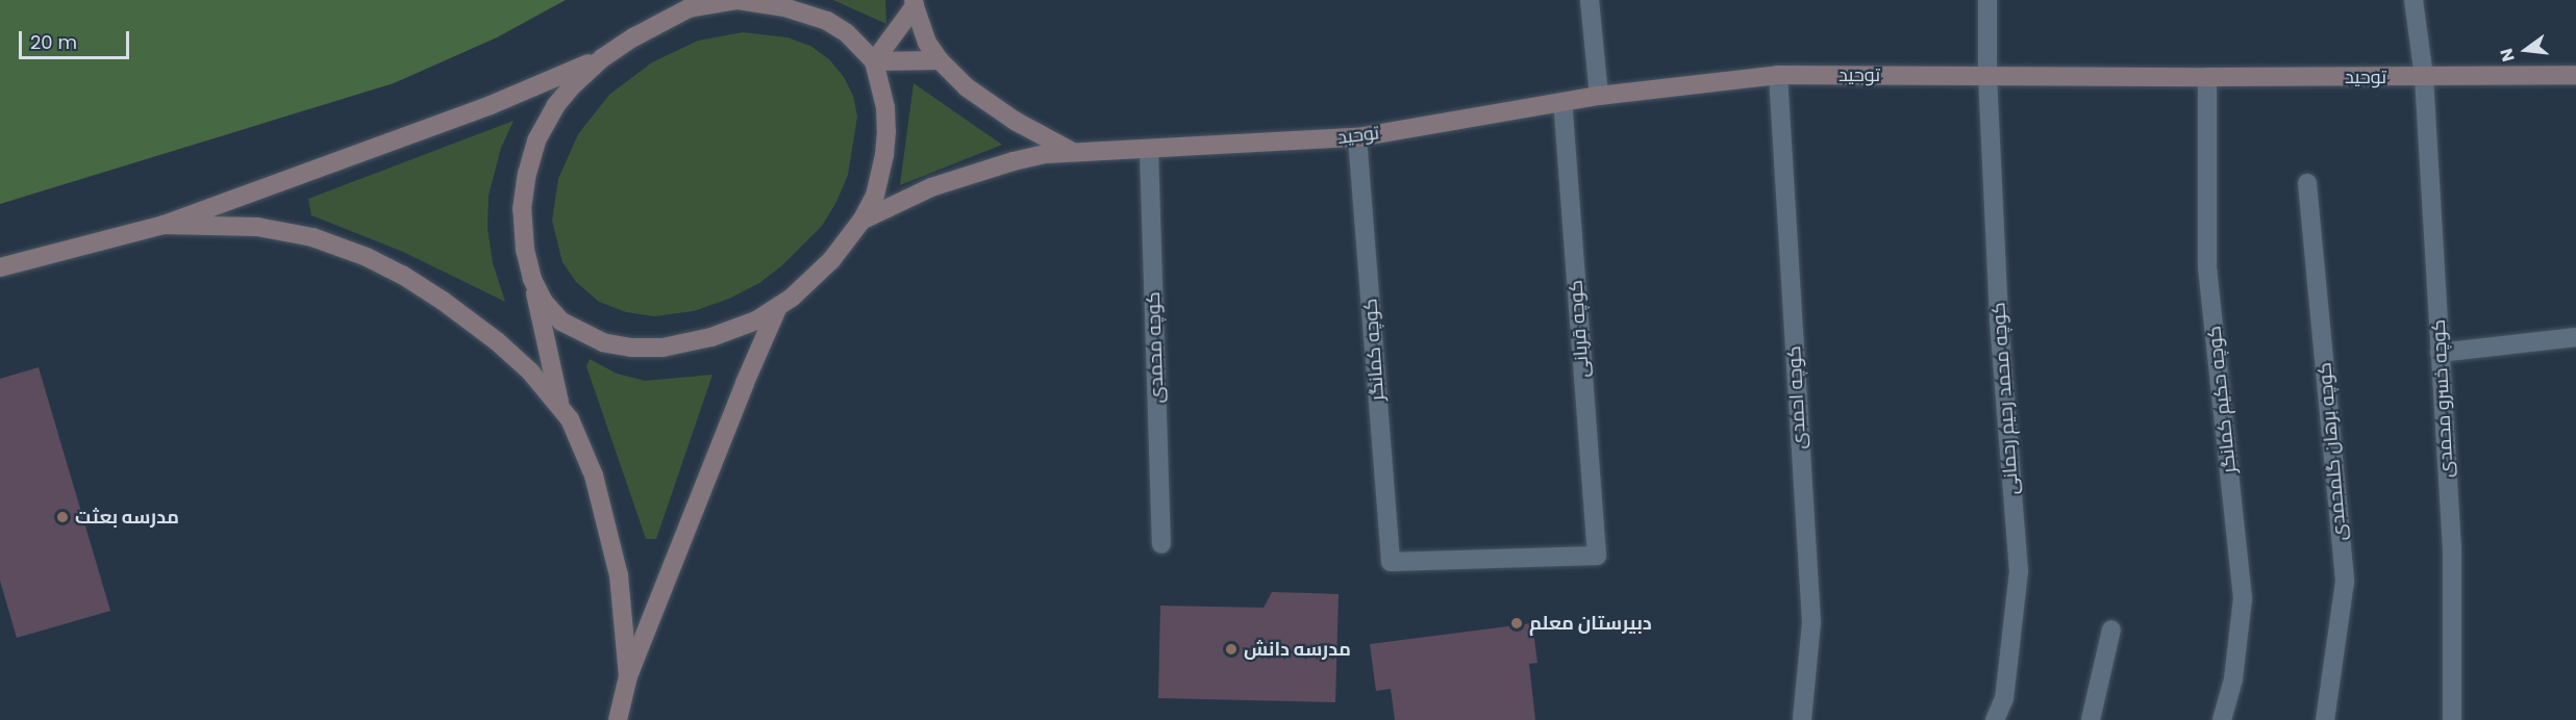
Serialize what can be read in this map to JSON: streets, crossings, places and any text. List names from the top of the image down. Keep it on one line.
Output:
{"streets":{"main road":["توحید"],"street":["کوچه قربانی","کوچه محمدی","کوچه کمانگر","کوچه احمدی","کوچه محمد رحیم رحمانی","کوچه خسرو محمدی","کوچه حکیم کمانگر","کوچه برهان گلمحمدی"]},"crossings":[["توحید","کوچه قربانی"],["توحید","کوچه محمدی"],["توحید","کوچه کمانگر"],["توحید","کوچه احمدی"],["توحید","کوچه محمد رحیم رحمانی"],["توحید","کوچه خسرو محمدی"],["توحید","کوچه حکیم کمانگر"],["کوچه قربانی","کوچه کمانگر"]],"places":["مدرسه بعثت","دبیرستان معلم","مدرسه دانش"],"scale_bar":"20 m","north":"left"}
